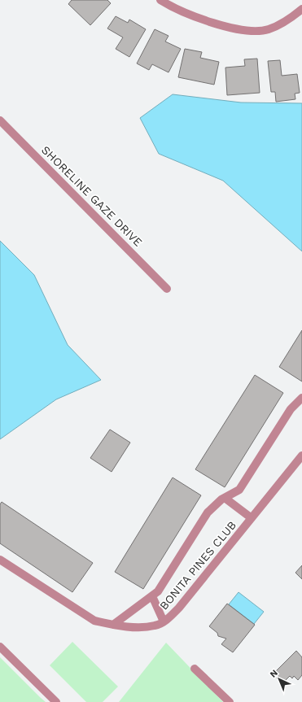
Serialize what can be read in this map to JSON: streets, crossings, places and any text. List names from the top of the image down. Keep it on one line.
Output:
{"streets":{"street":["SHORELINE GAZE DRIVE","BONITA PINES CLUB"]},"north":"top left"}
